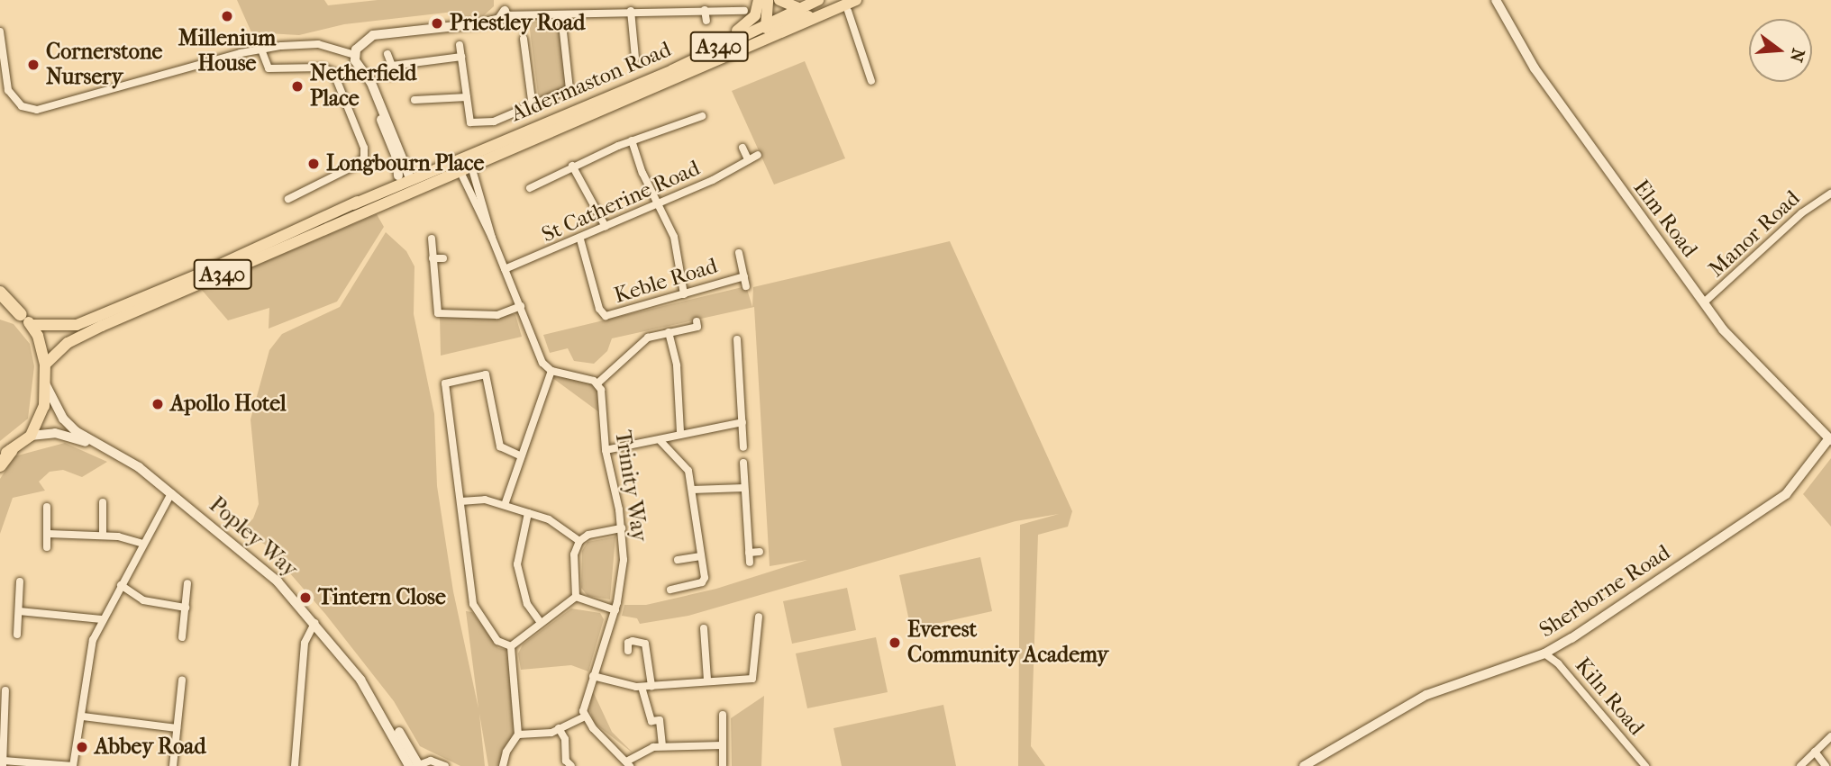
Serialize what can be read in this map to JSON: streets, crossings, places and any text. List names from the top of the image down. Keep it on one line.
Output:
{"streets":{"main road":["A340","Aldermaston Road"],"street":["St Catherine Road","Elm Road","Manor Road","Keble Road","Trinity Way","Popley Way","Sherborne Road","Kiln Road"]},"crossings":[["A340","Aldermaston Road"],["St Catherine Road","Keble Road"],["Elm Road","Manor Road"],["Elm Road","Sherborne Road"],["Sherborne Road","Kiln Road"]],"places":["Millenium House","Priestley Road","Cornerstone Nursery","Netherfield Place","Longbourn Place","Apollo Hotel","Tintern Close","Everest Community Academy","Abbey Road"],"north":"right"}
